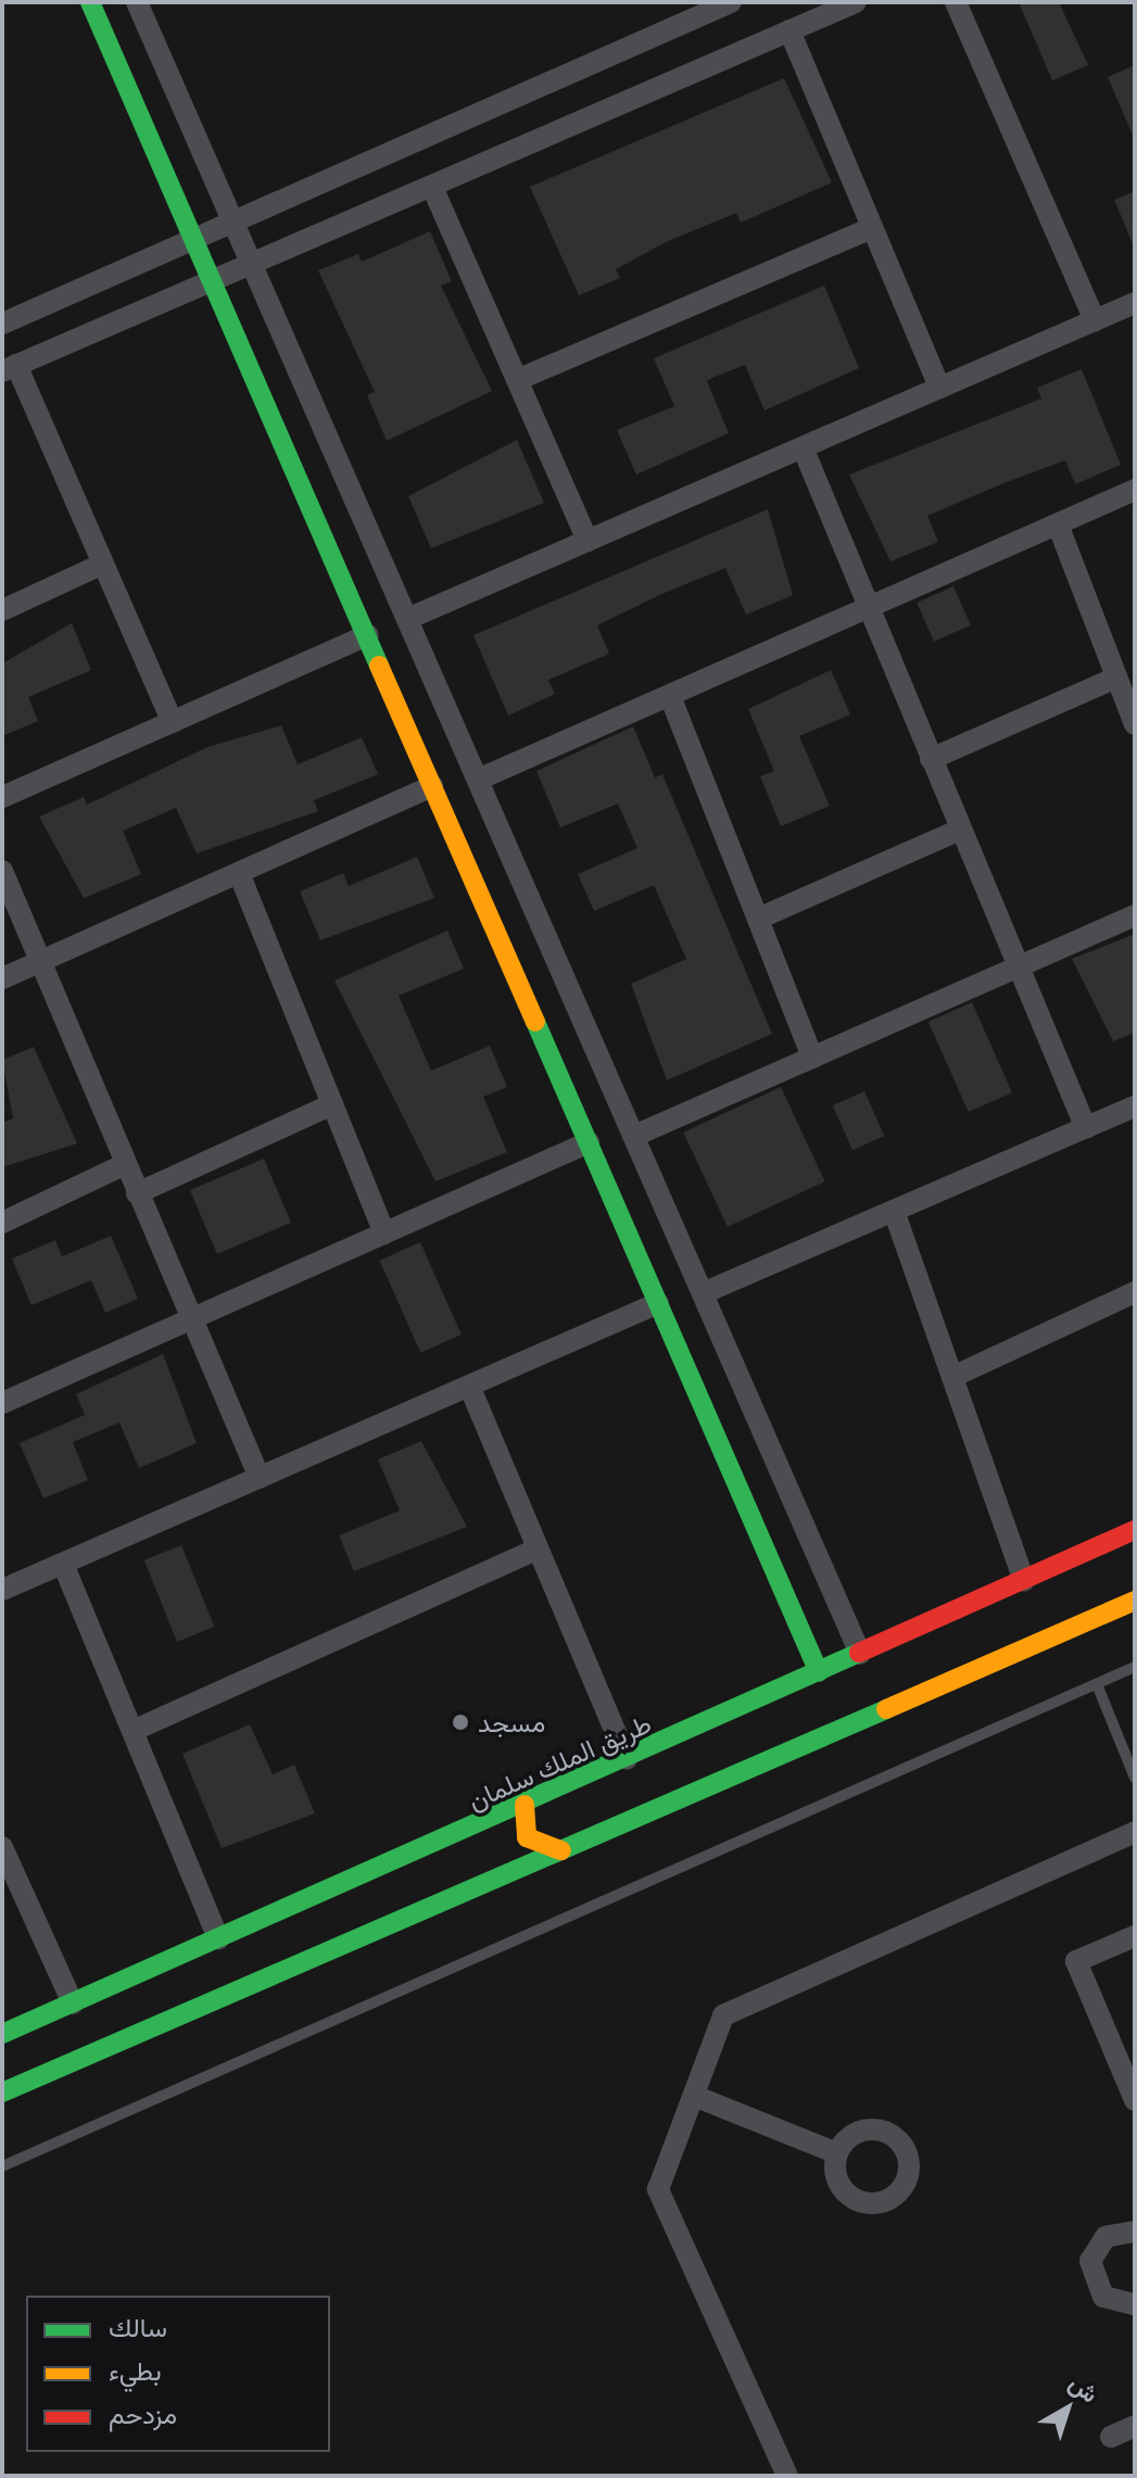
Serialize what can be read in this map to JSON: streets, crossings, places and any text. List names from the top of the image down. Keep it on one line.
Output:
{"streets":{"main road":["طريق الملك سلمان"]},"places":["مسجد"],"legend":["سالك","بطيء","مزدحم"],"north":"top right"}
